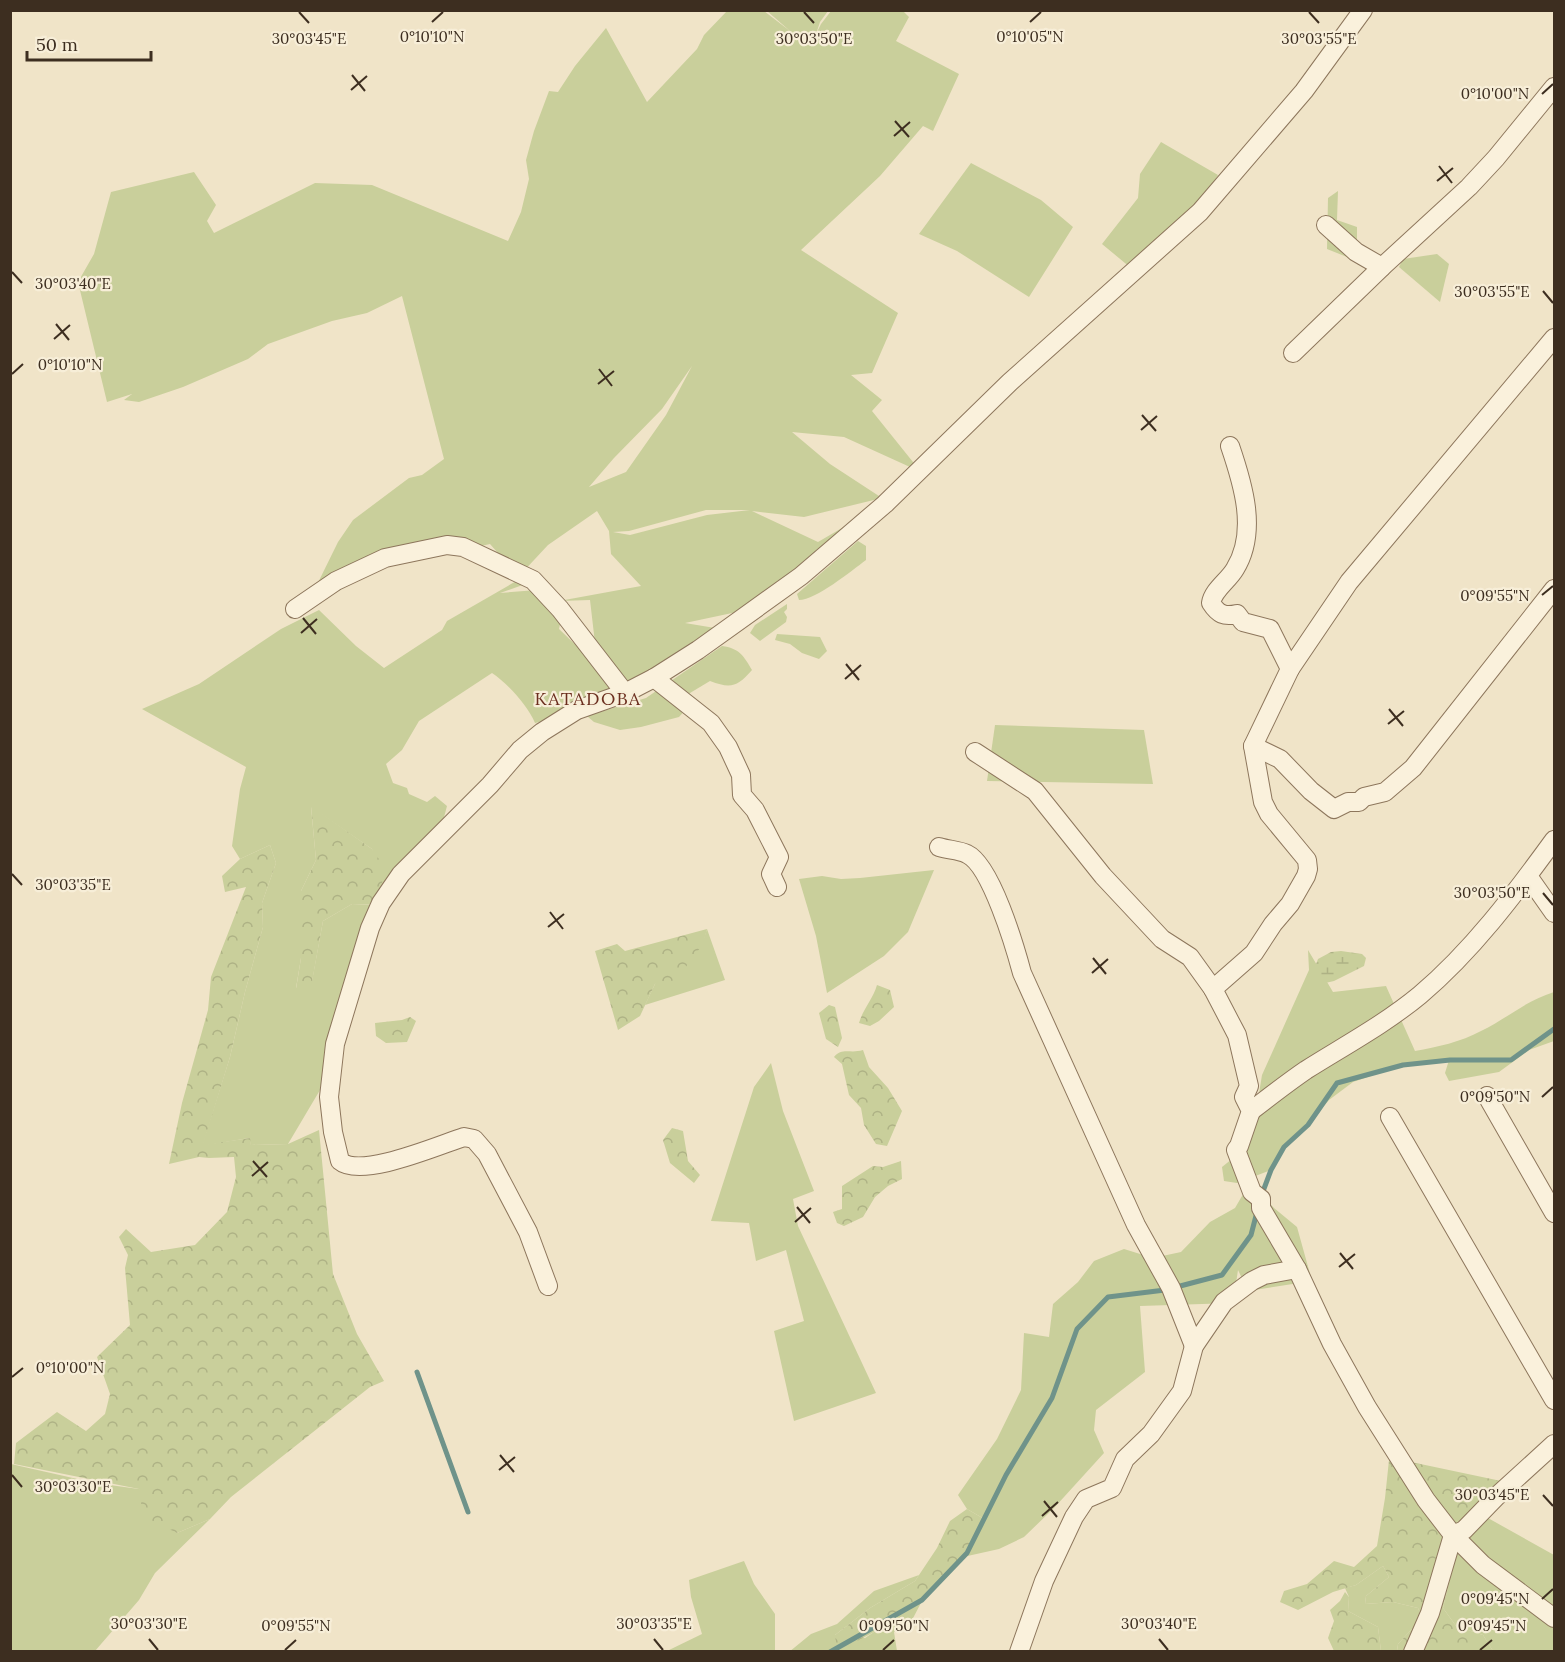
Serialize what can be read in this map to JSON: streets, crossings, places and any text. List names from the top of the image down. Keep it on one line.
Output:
{"districts":["KATADOBA"],"scale_bar":"50 m","coordinates":["0°10'10\"N","0°10'05\"N","30°03'45\"E","30°03'50\"E","30°03'55\"E","0°10'00\"N","30°03'40\"E","0°09'55\"N","30°03'35\"E","0°09'50\"N","30°03'30\"E","0°09'45\"N"]}
